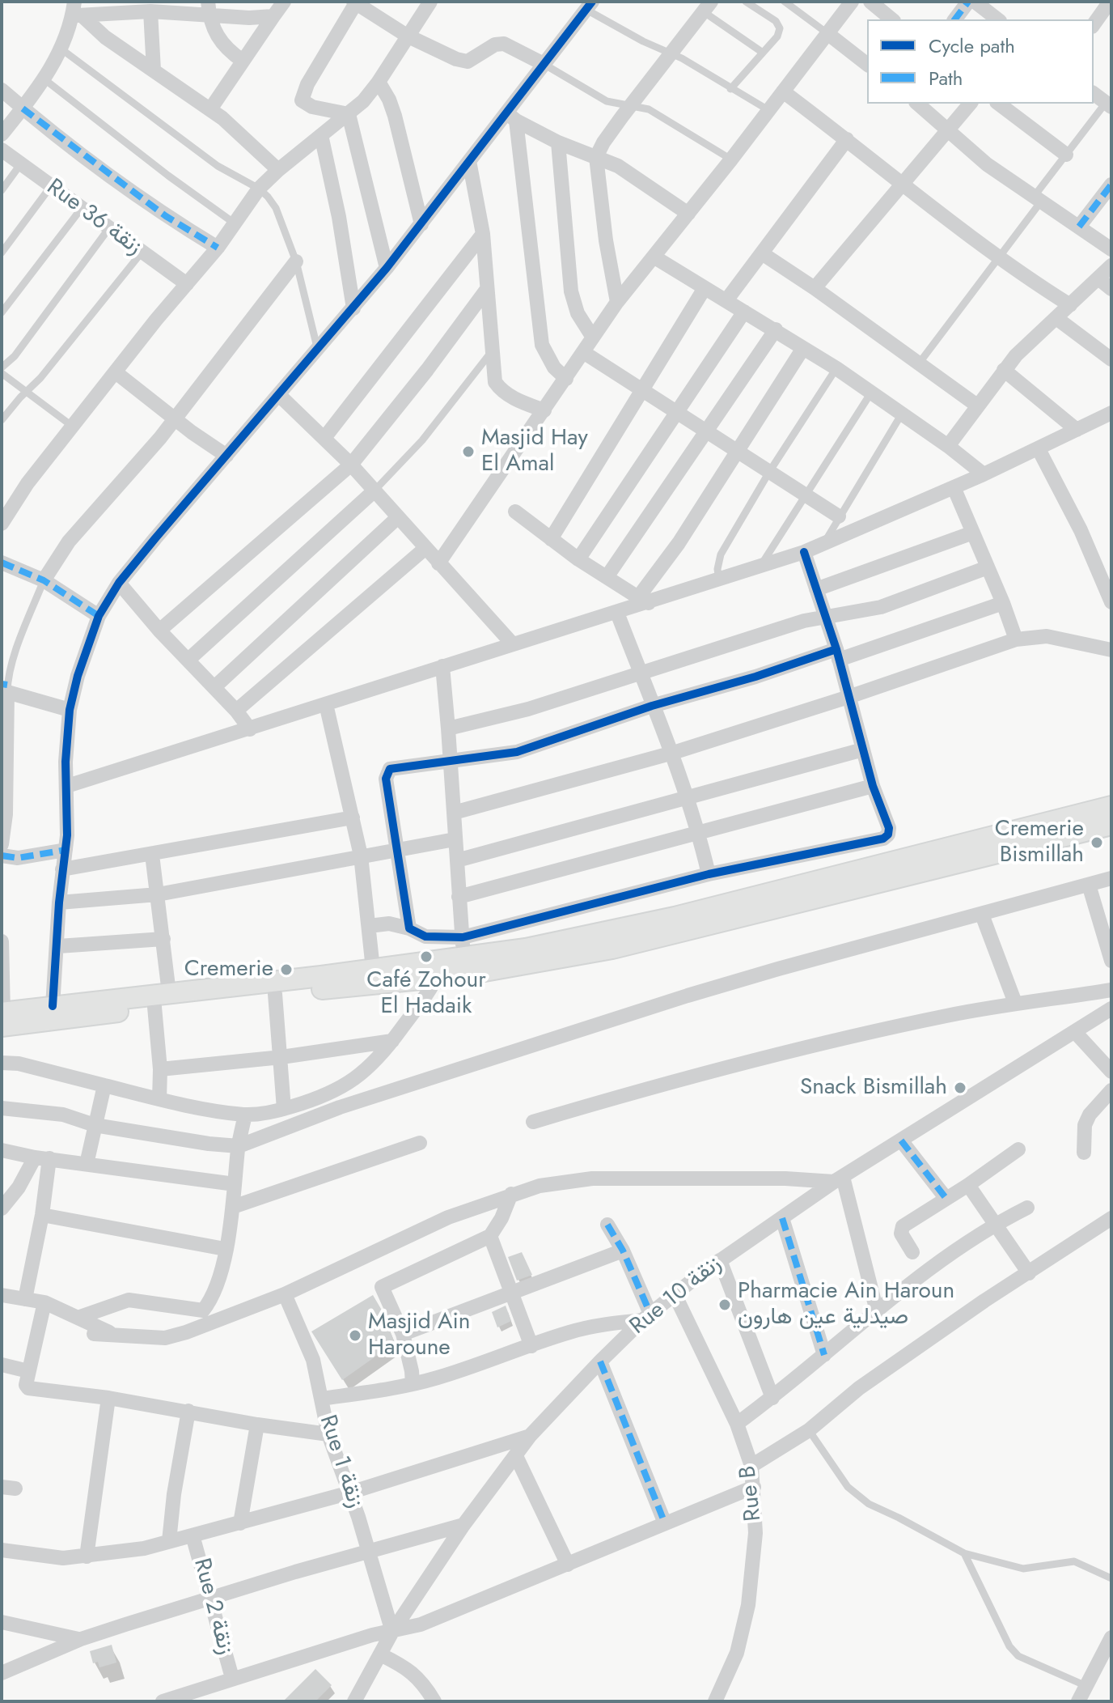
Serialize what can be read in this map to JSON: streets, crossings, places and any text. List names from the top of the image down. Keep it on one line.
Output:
{"streets":{"street":["Rue 36 زنقة","Rue 10 زنقة","Rue 1 زنقة","Rue B","Rue 2 زنقة"]},"crossings":[["Rue 10 زنقة","Rue 1 زنقة"],["Rue 10 زنقة","Rue B"]],"places":["Masjid Hay El Amal","Cremerie Bismillah","Café Zohour El Hadaik","Cremerie","Snack Bismillah","Pharmacie Ain Haroun صيدلية عين هارون","Masjid Ain Haroune"],"legend":["Cycle path","Path"]}
